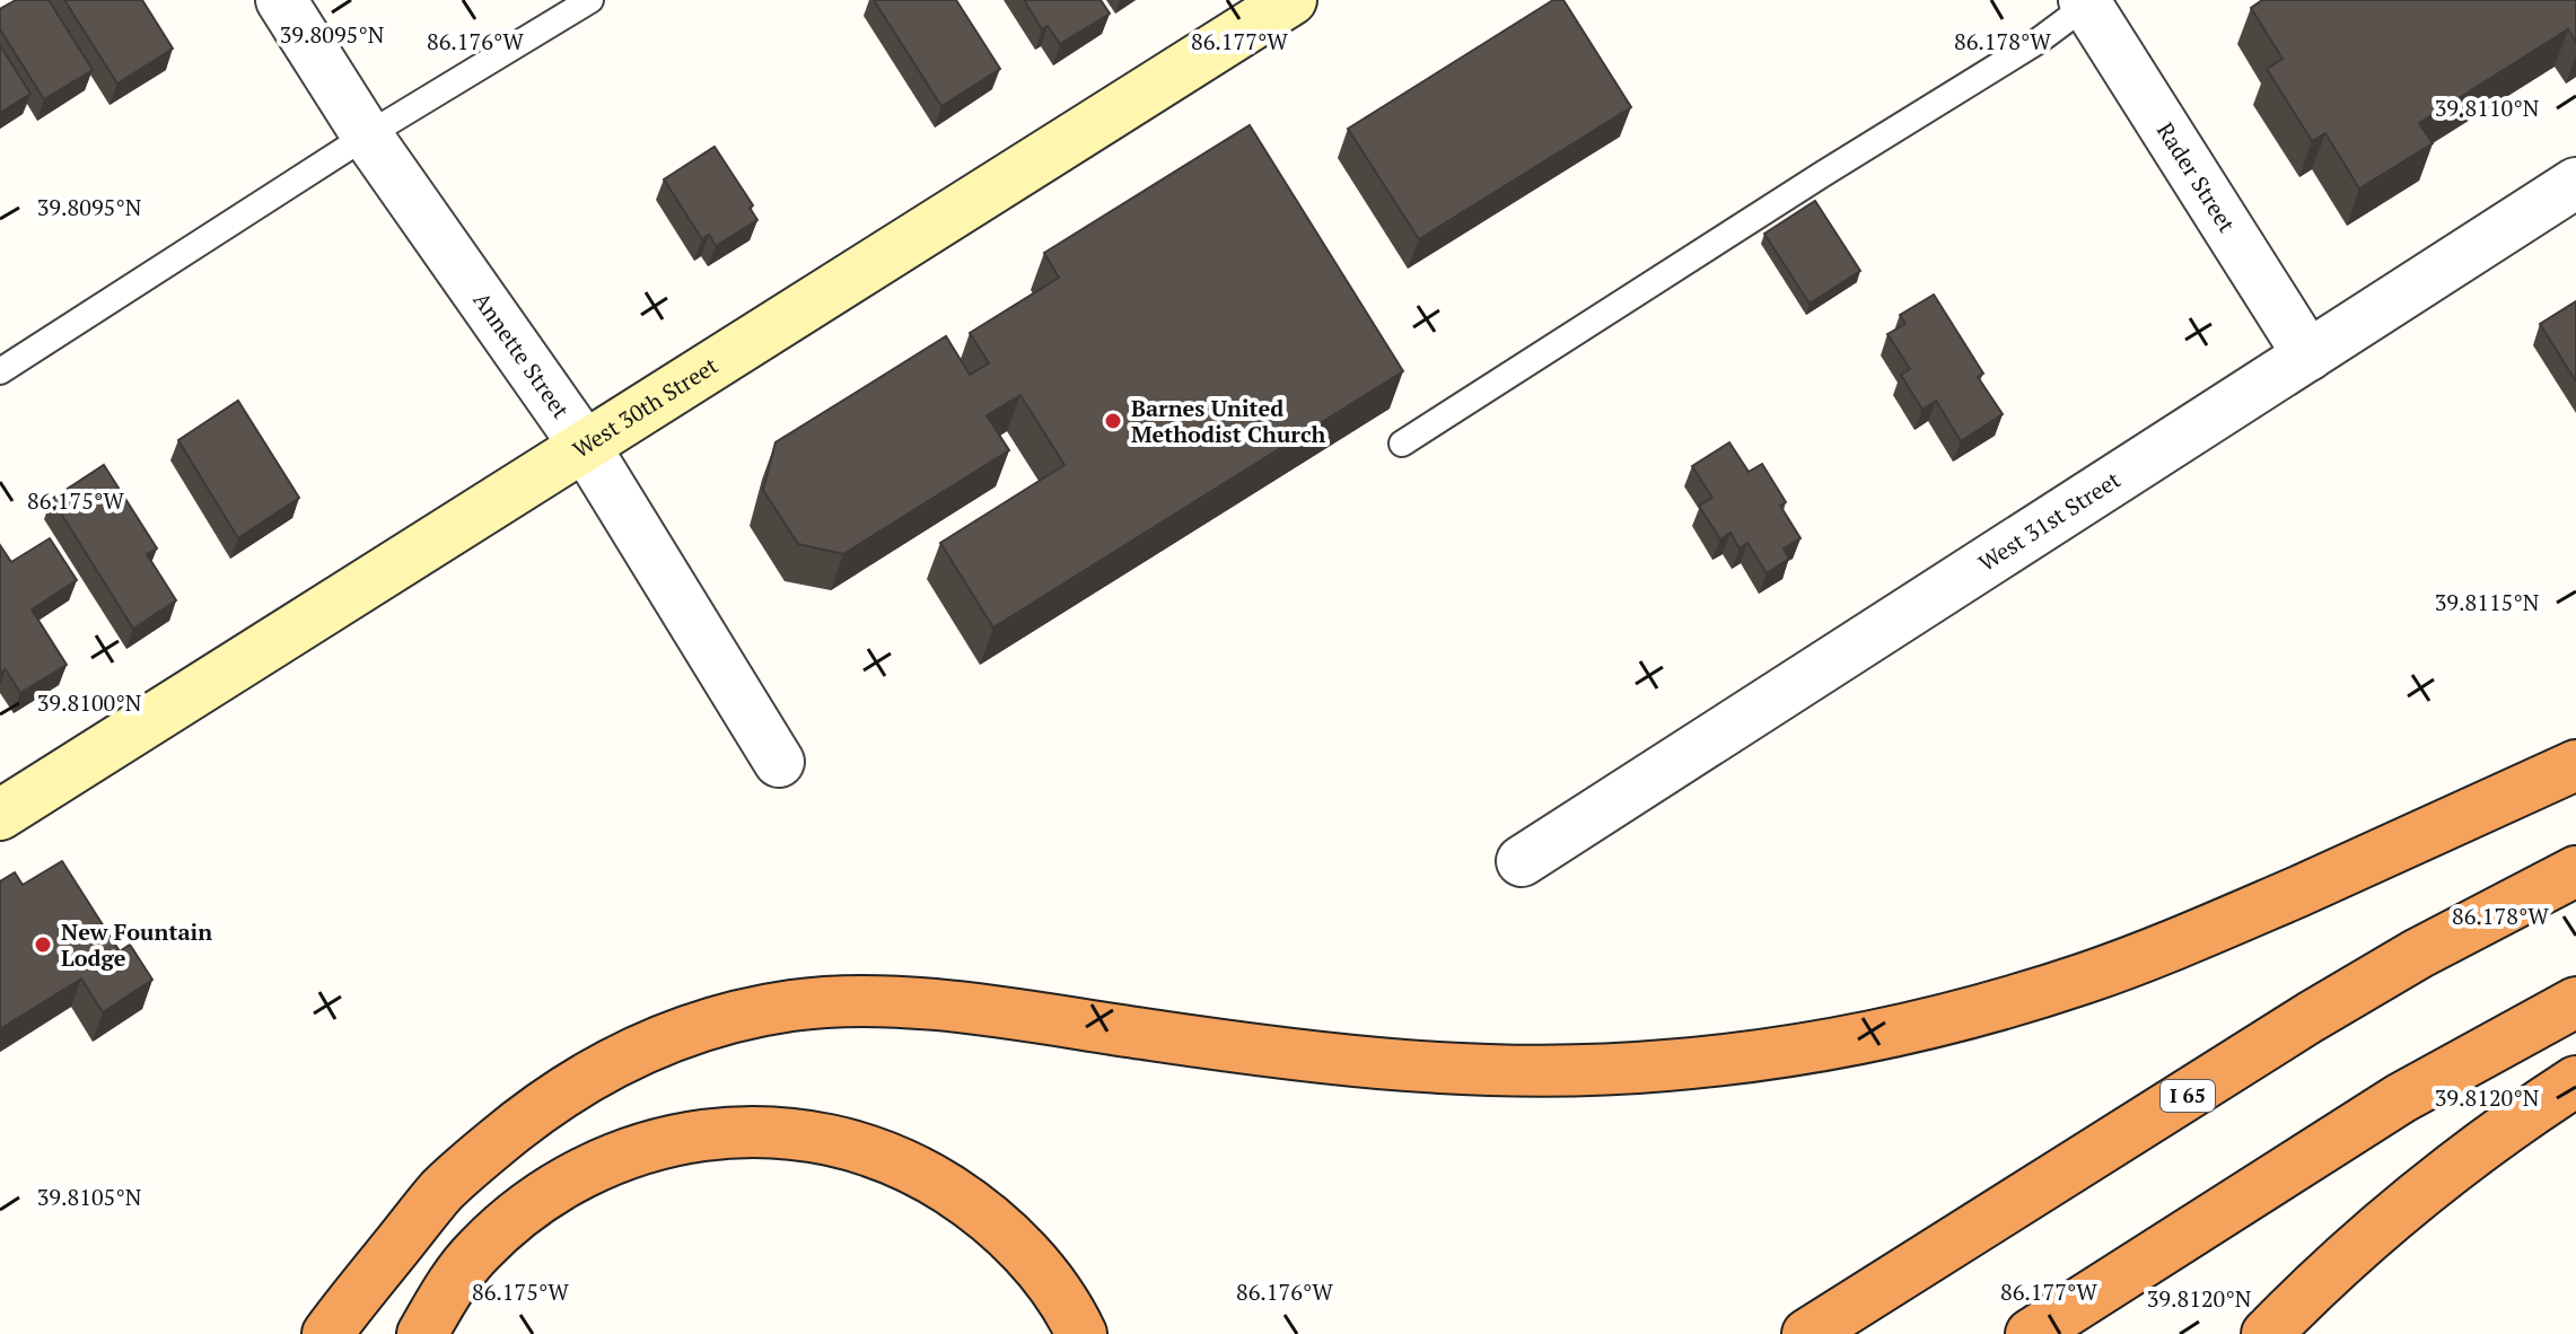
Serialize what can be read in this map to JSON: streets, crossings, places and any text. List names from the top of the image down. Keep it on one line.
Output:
{"streets":{"highway":["I 65"],"main road":["West 30th Street"],"street":["Rader Street","Annette Street","West 31st Street"]},"crossings":[["Rader Street","West 31st Street"],["Annette Street","West 30th Street"]],"places":["Barnes United Methodist Church","New Fountain Lodge"],"coordinates":["39.8095°N","86.176°W","86.177°W","86.178°W","39.8110°N","86.175°W","39.8115°N","39.8100°N","39.8120°N","39.8105°N"]}
